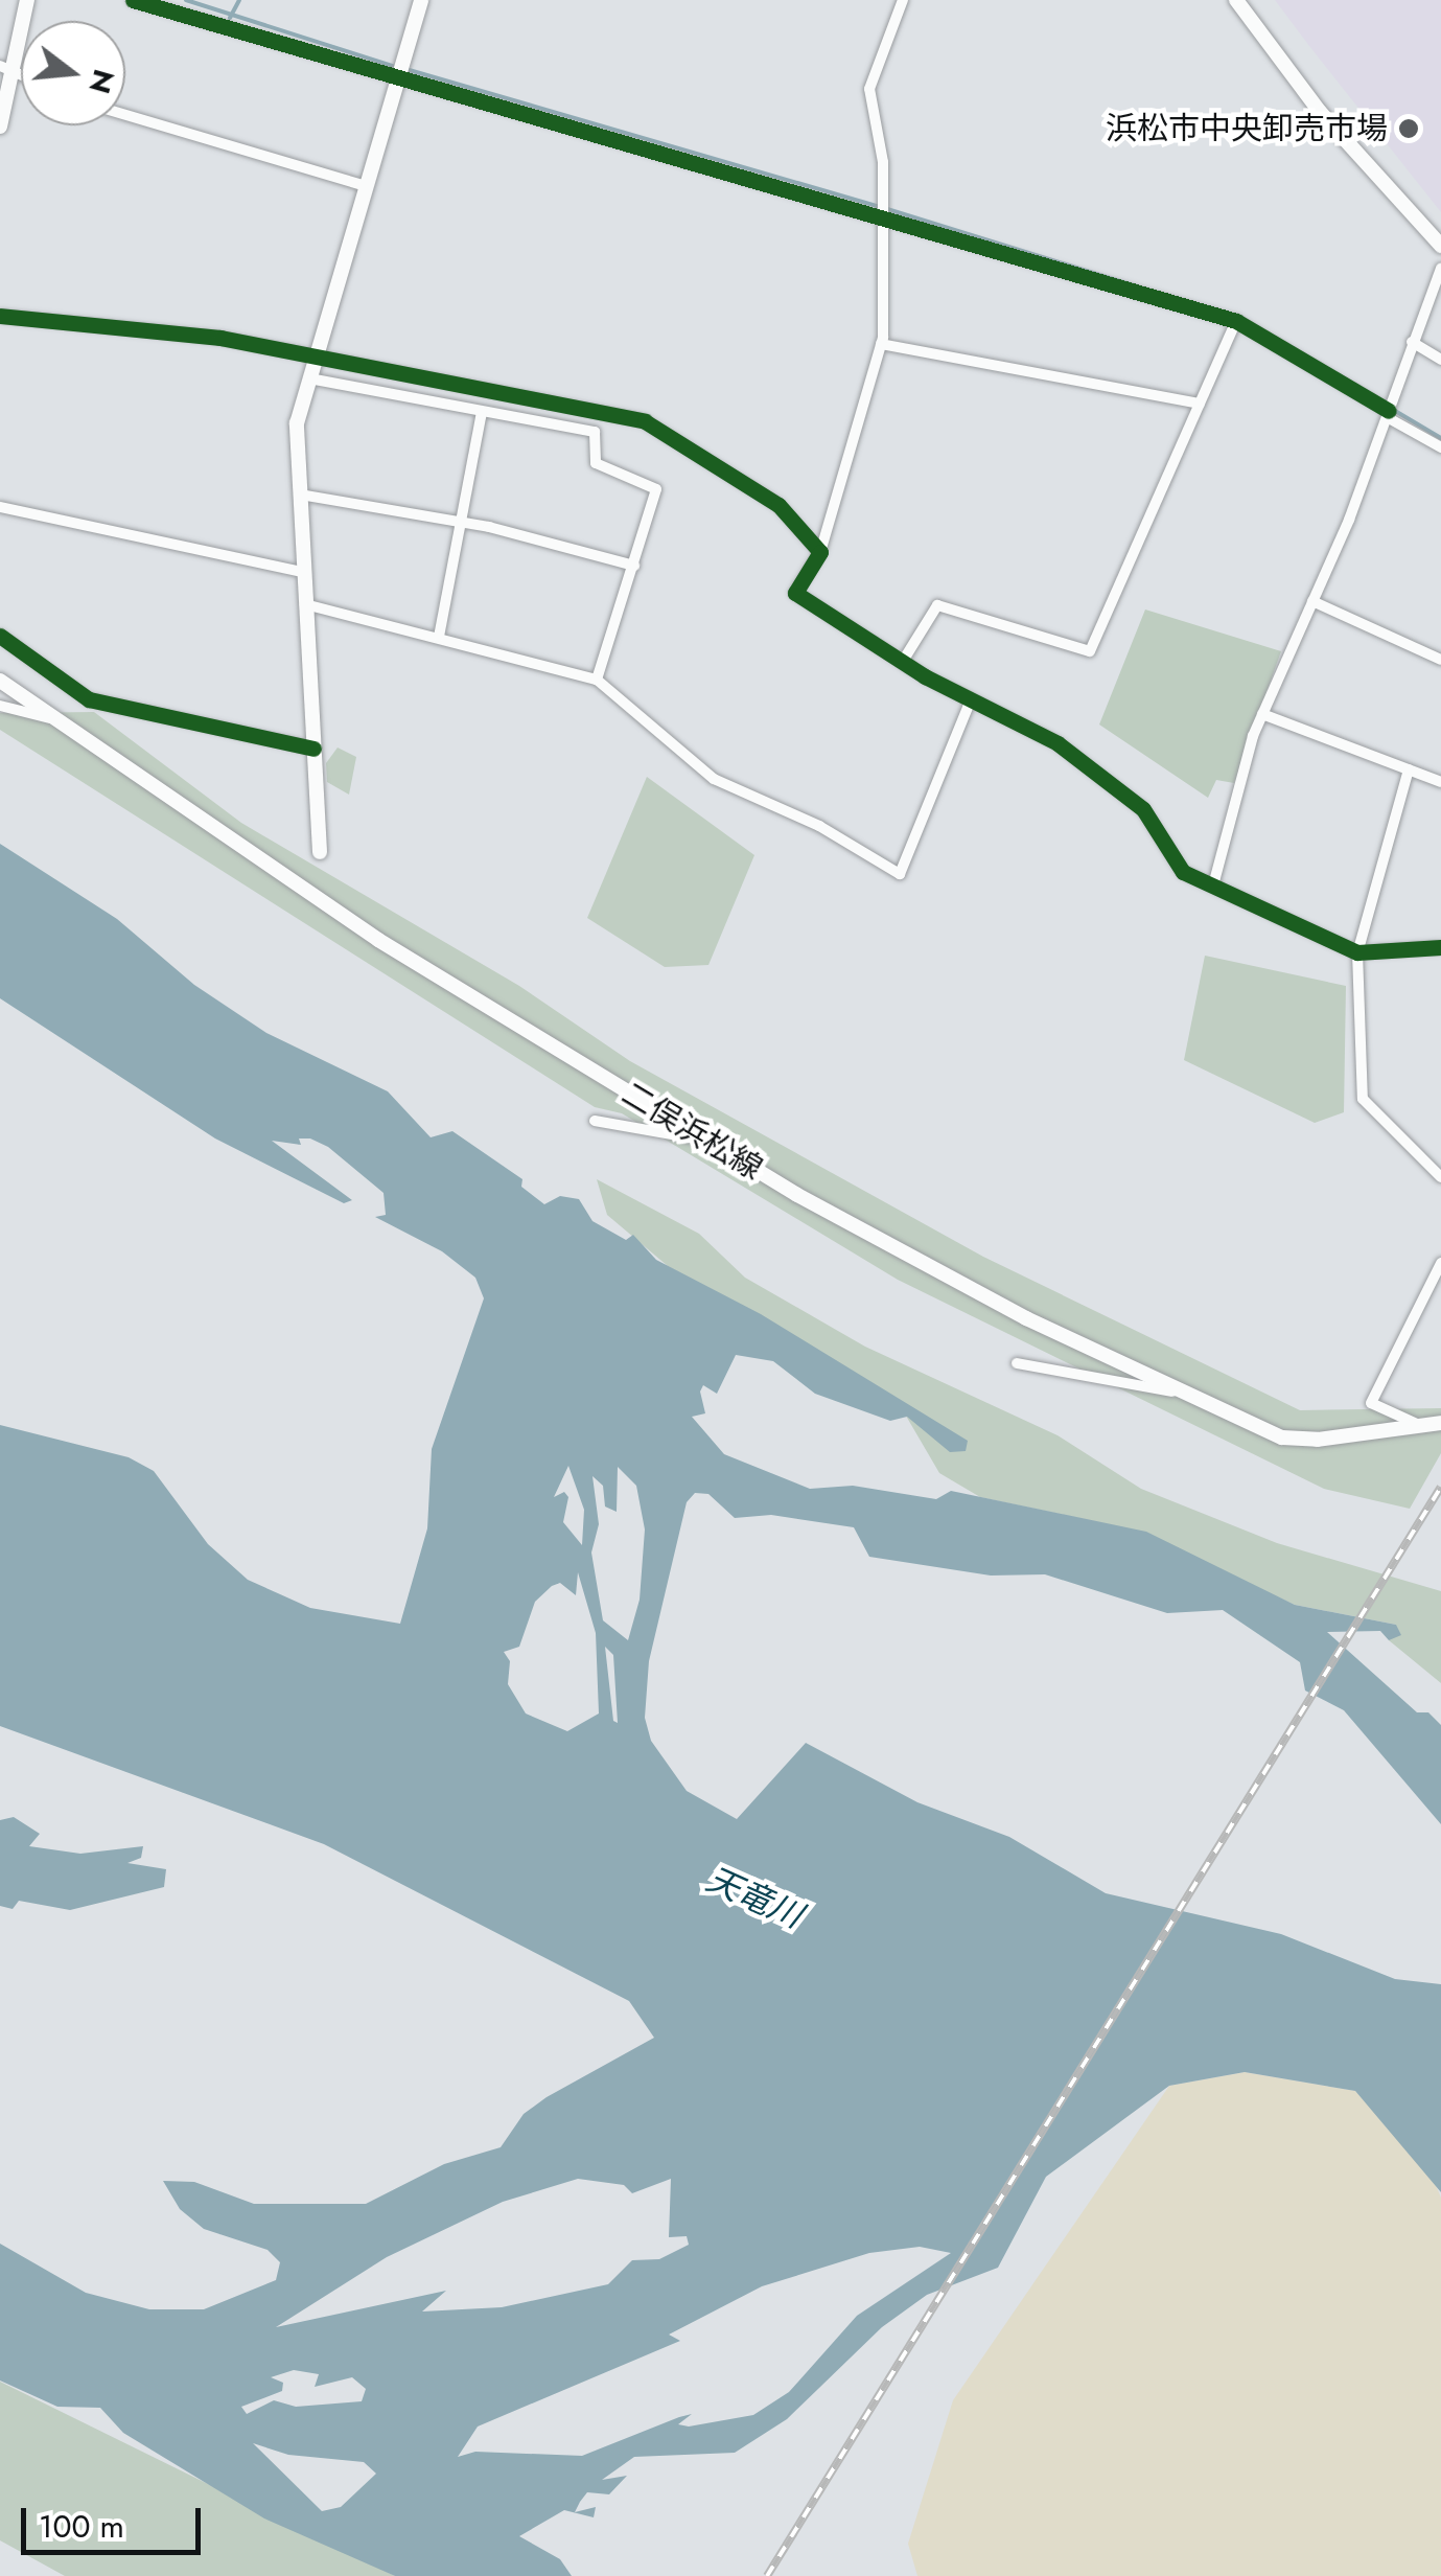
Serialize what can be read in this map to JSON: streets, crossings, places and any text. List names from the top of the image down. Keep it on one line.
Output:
{"streets":{"main road":["二俣浜松線"]},"water":["天竜川"],"places":["浜松市中央卸売市場"],"scale_bar":"100 m","north":"right"}
